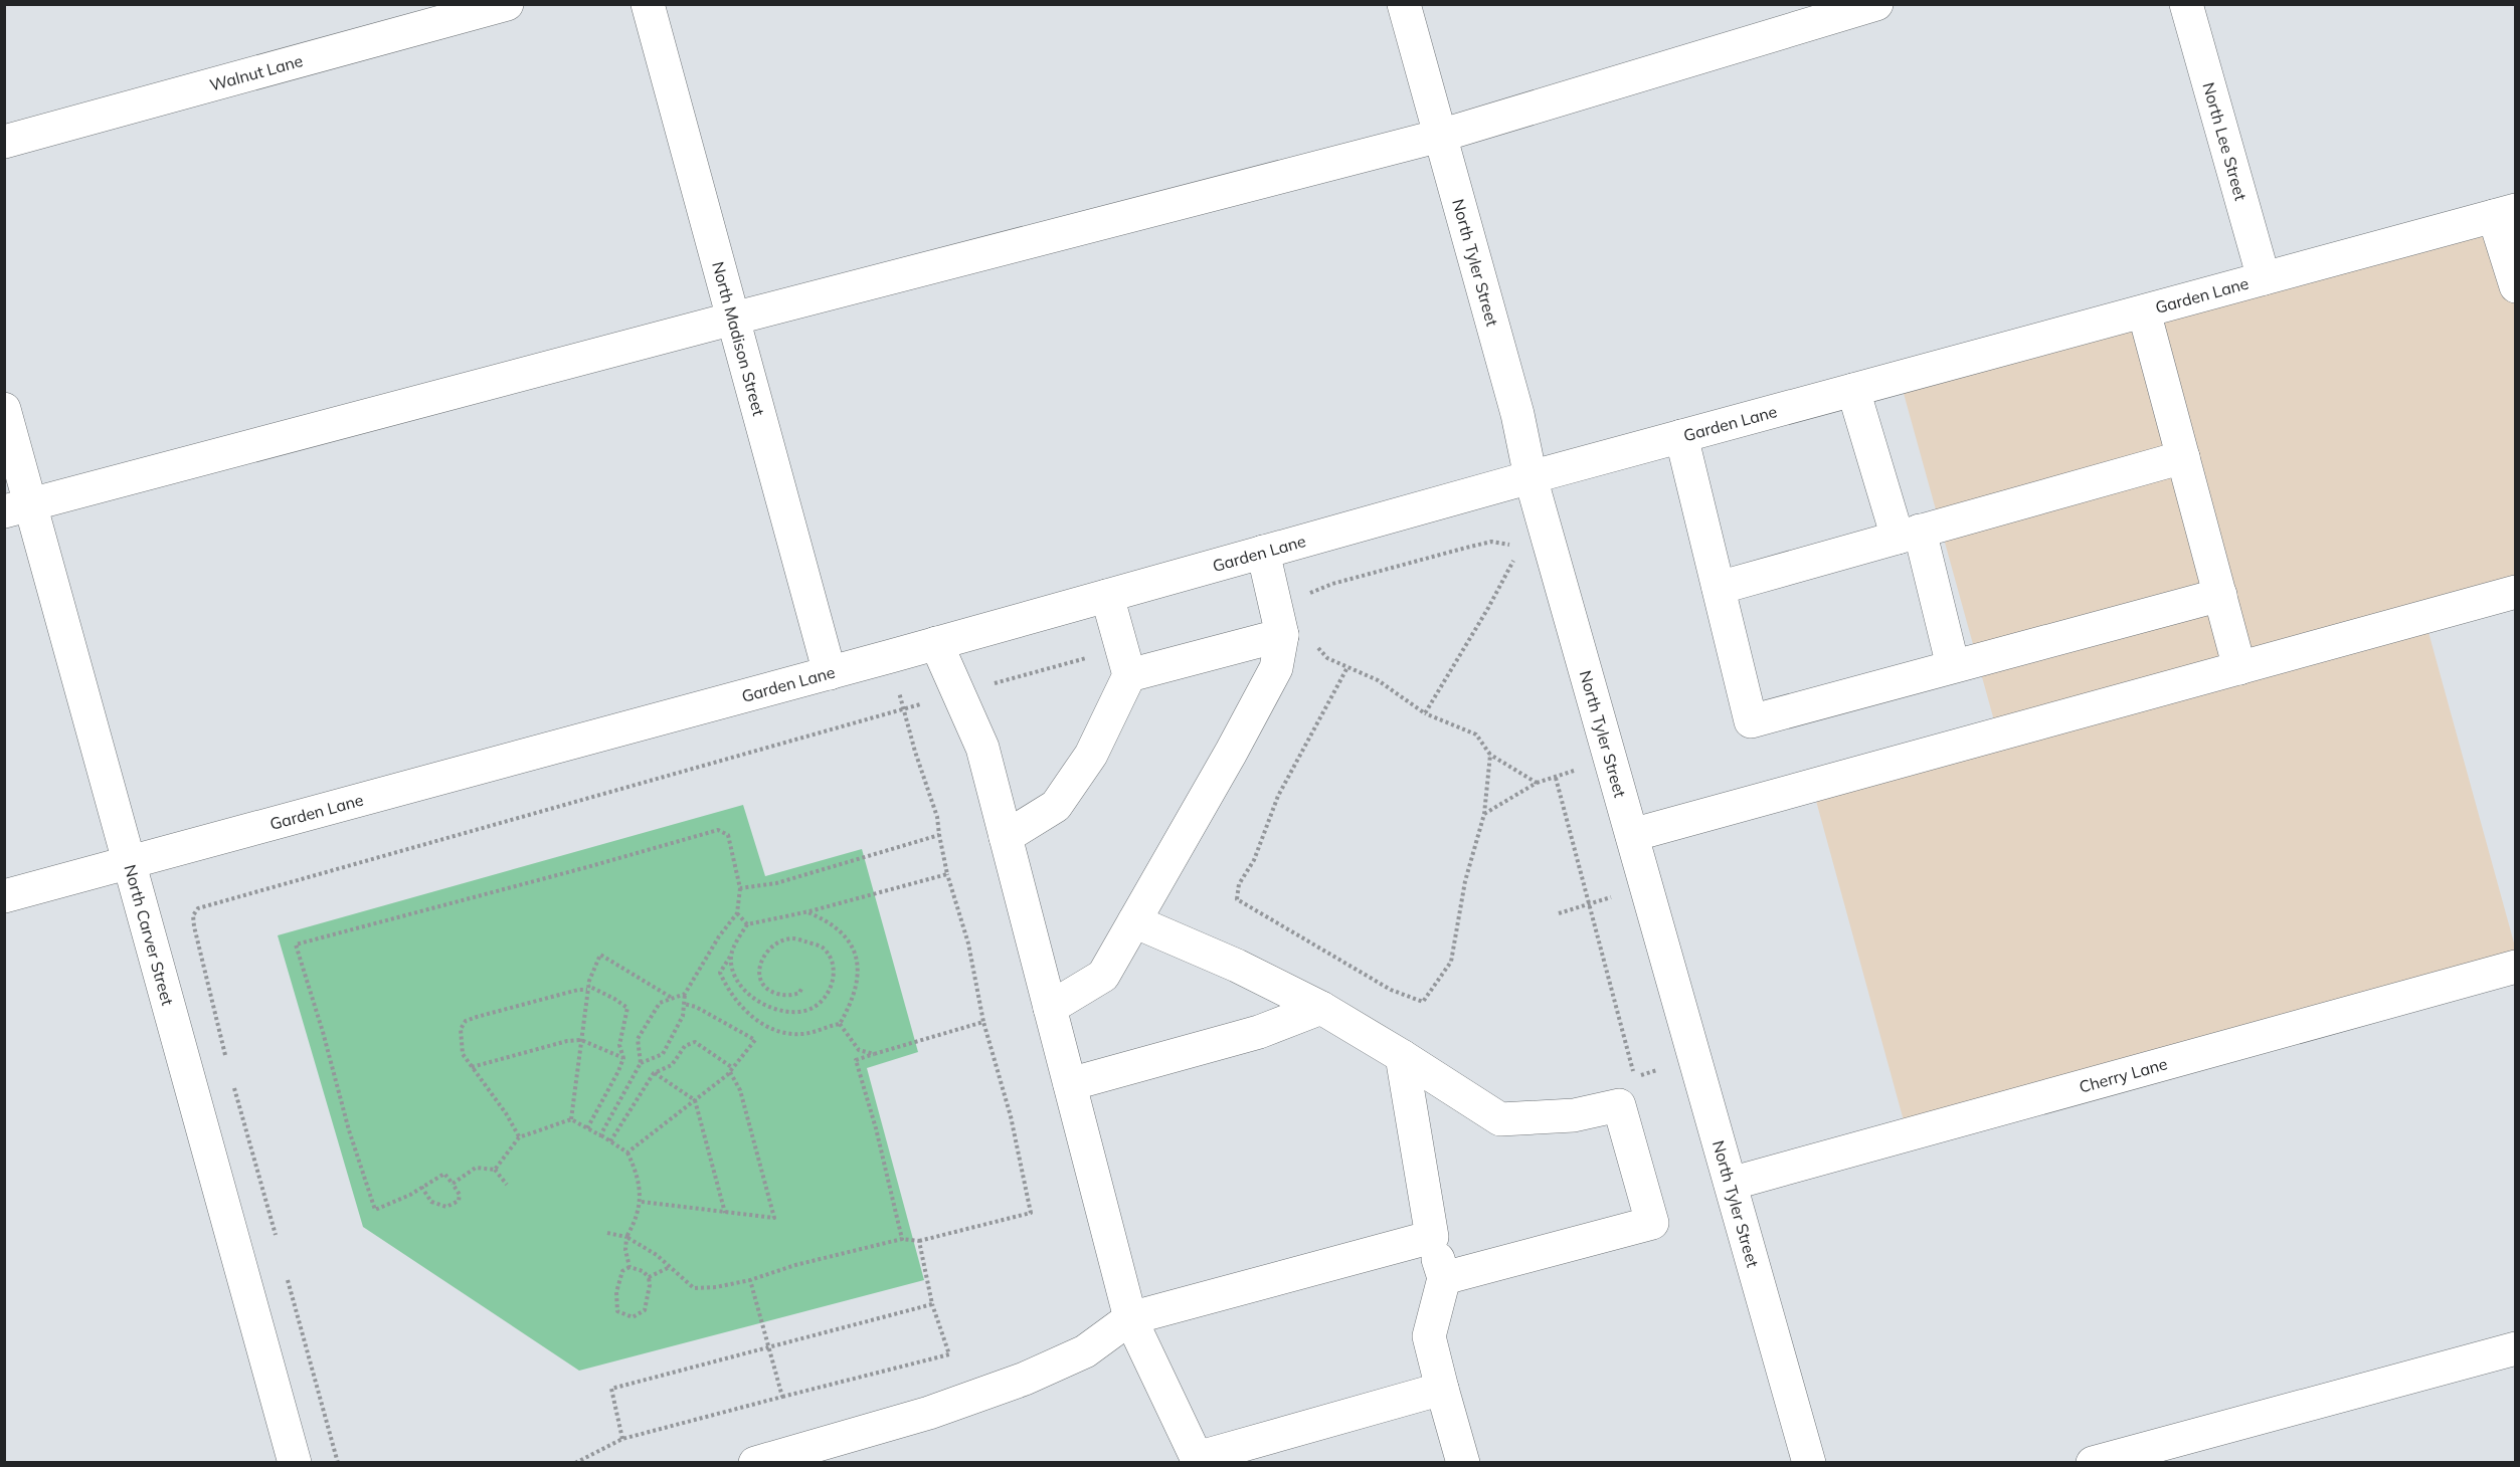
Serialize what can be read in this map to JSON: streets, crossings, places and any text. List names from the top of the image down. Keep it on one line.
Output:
{"streets":{"street":["Walnut Lane","North Lee Street","North Tyler Street","Garden Lane","North Madison Street","North Carver Street","Cherry Lane"]},"crossings":[["North Lee Street","Garden Lane"],["North Tyler Street","Garden Lane"],["North Tyler Street","Cherry Lane"],["Garden Lane","North Madison Street"],["Garden Lane","North Carver Street"]]}
